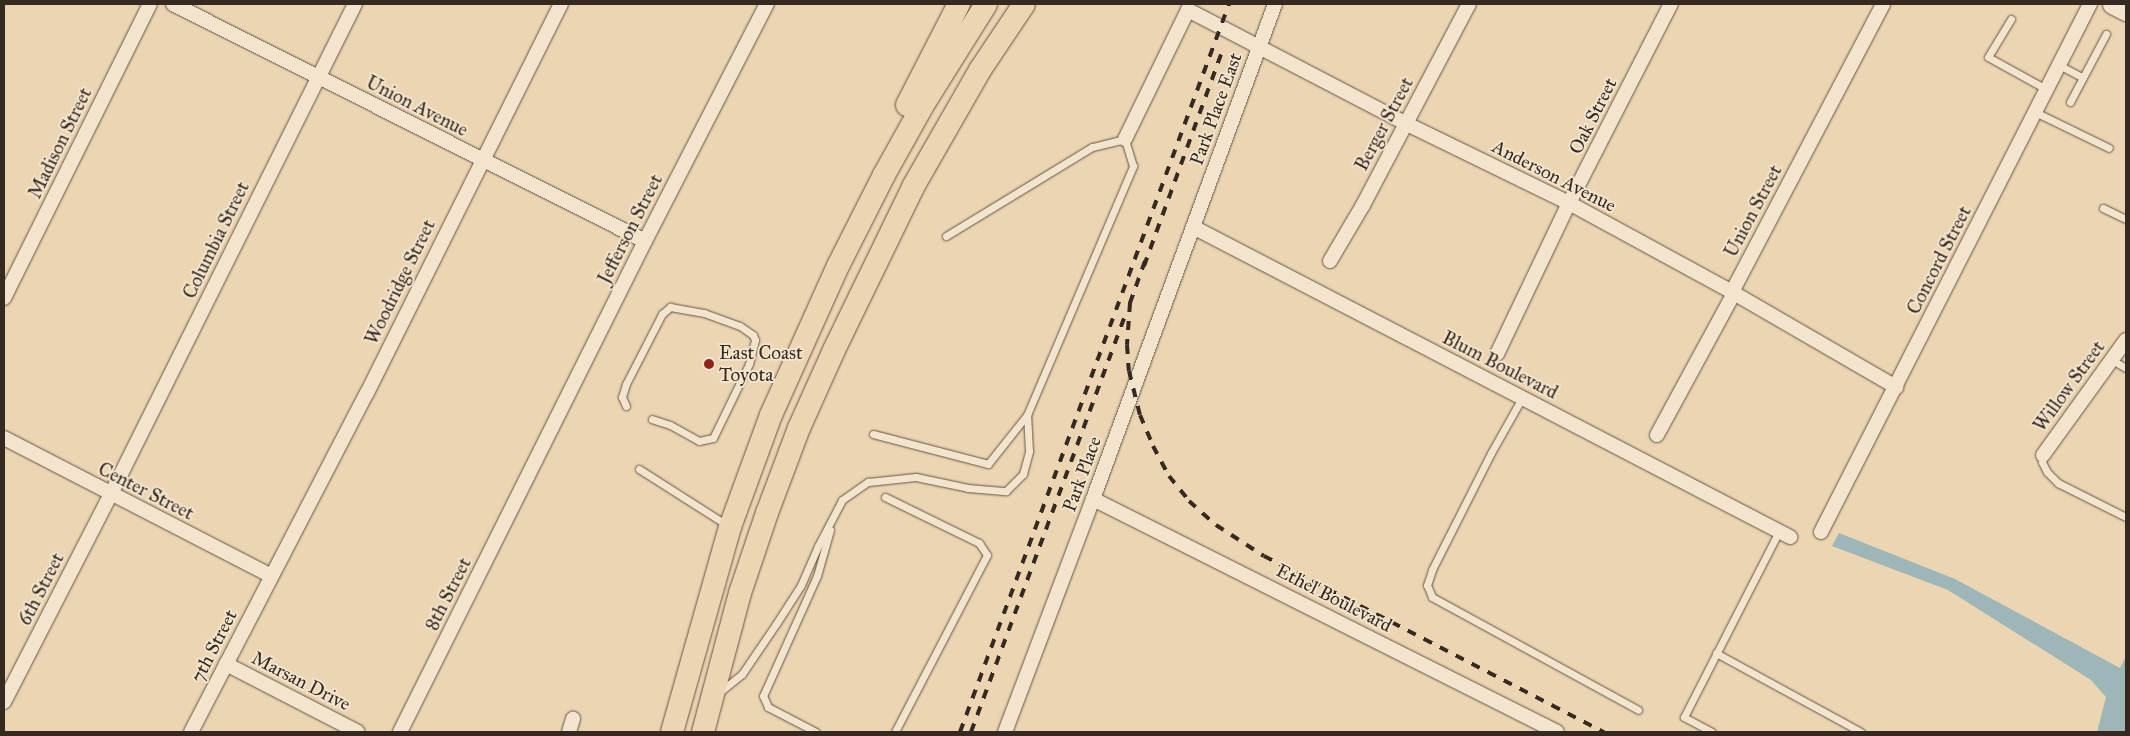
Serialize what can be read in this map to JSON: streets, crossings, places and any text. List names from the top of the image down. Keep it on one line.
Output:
{"streets":{"street":["Union Avenue","Park Place East","Oak Street","Berger Street","Madison Street","Anderson Avenue","Union Street","Jefferson Street","Columbia Street","Concord Street","Woodridge Street","Blum Boulevard","Willow Street","Park Place","Center Street","6th Street","8th Street","Ethel Boulevard","7th Street","Marsan Drive"]},"crossings":[["Union Avenue","Jefferson Street"],["Union Avenue","Columbia Street"],["Union Avenue","Woodridge Street"],["Park Place East","Anderson Avenue"],["Park Place East","Blum Boulevard"],["Park Place East","Park Place"],["Oak Street","Anderson Avenue"],["Berger Street","Anderson Avenue"],["Anderson Avenue","Union Street"],["Anderson Avenue","Concord Street"],["Jefferson Street","8th Street"],["Columbia Street","Center Street"],["Columbia Street","6th Street"],["Woodridge Street","Center Street"],["Woodridge Street","7th Street"],["Blum Boulevard","Park Place"],["Park Place","Ethel Boulevard"],["Center Street","6th Street"],["Center Street","7th Street"],["7th Street","Marsan Drive"]],"places":["East Coast Toyota"]}
